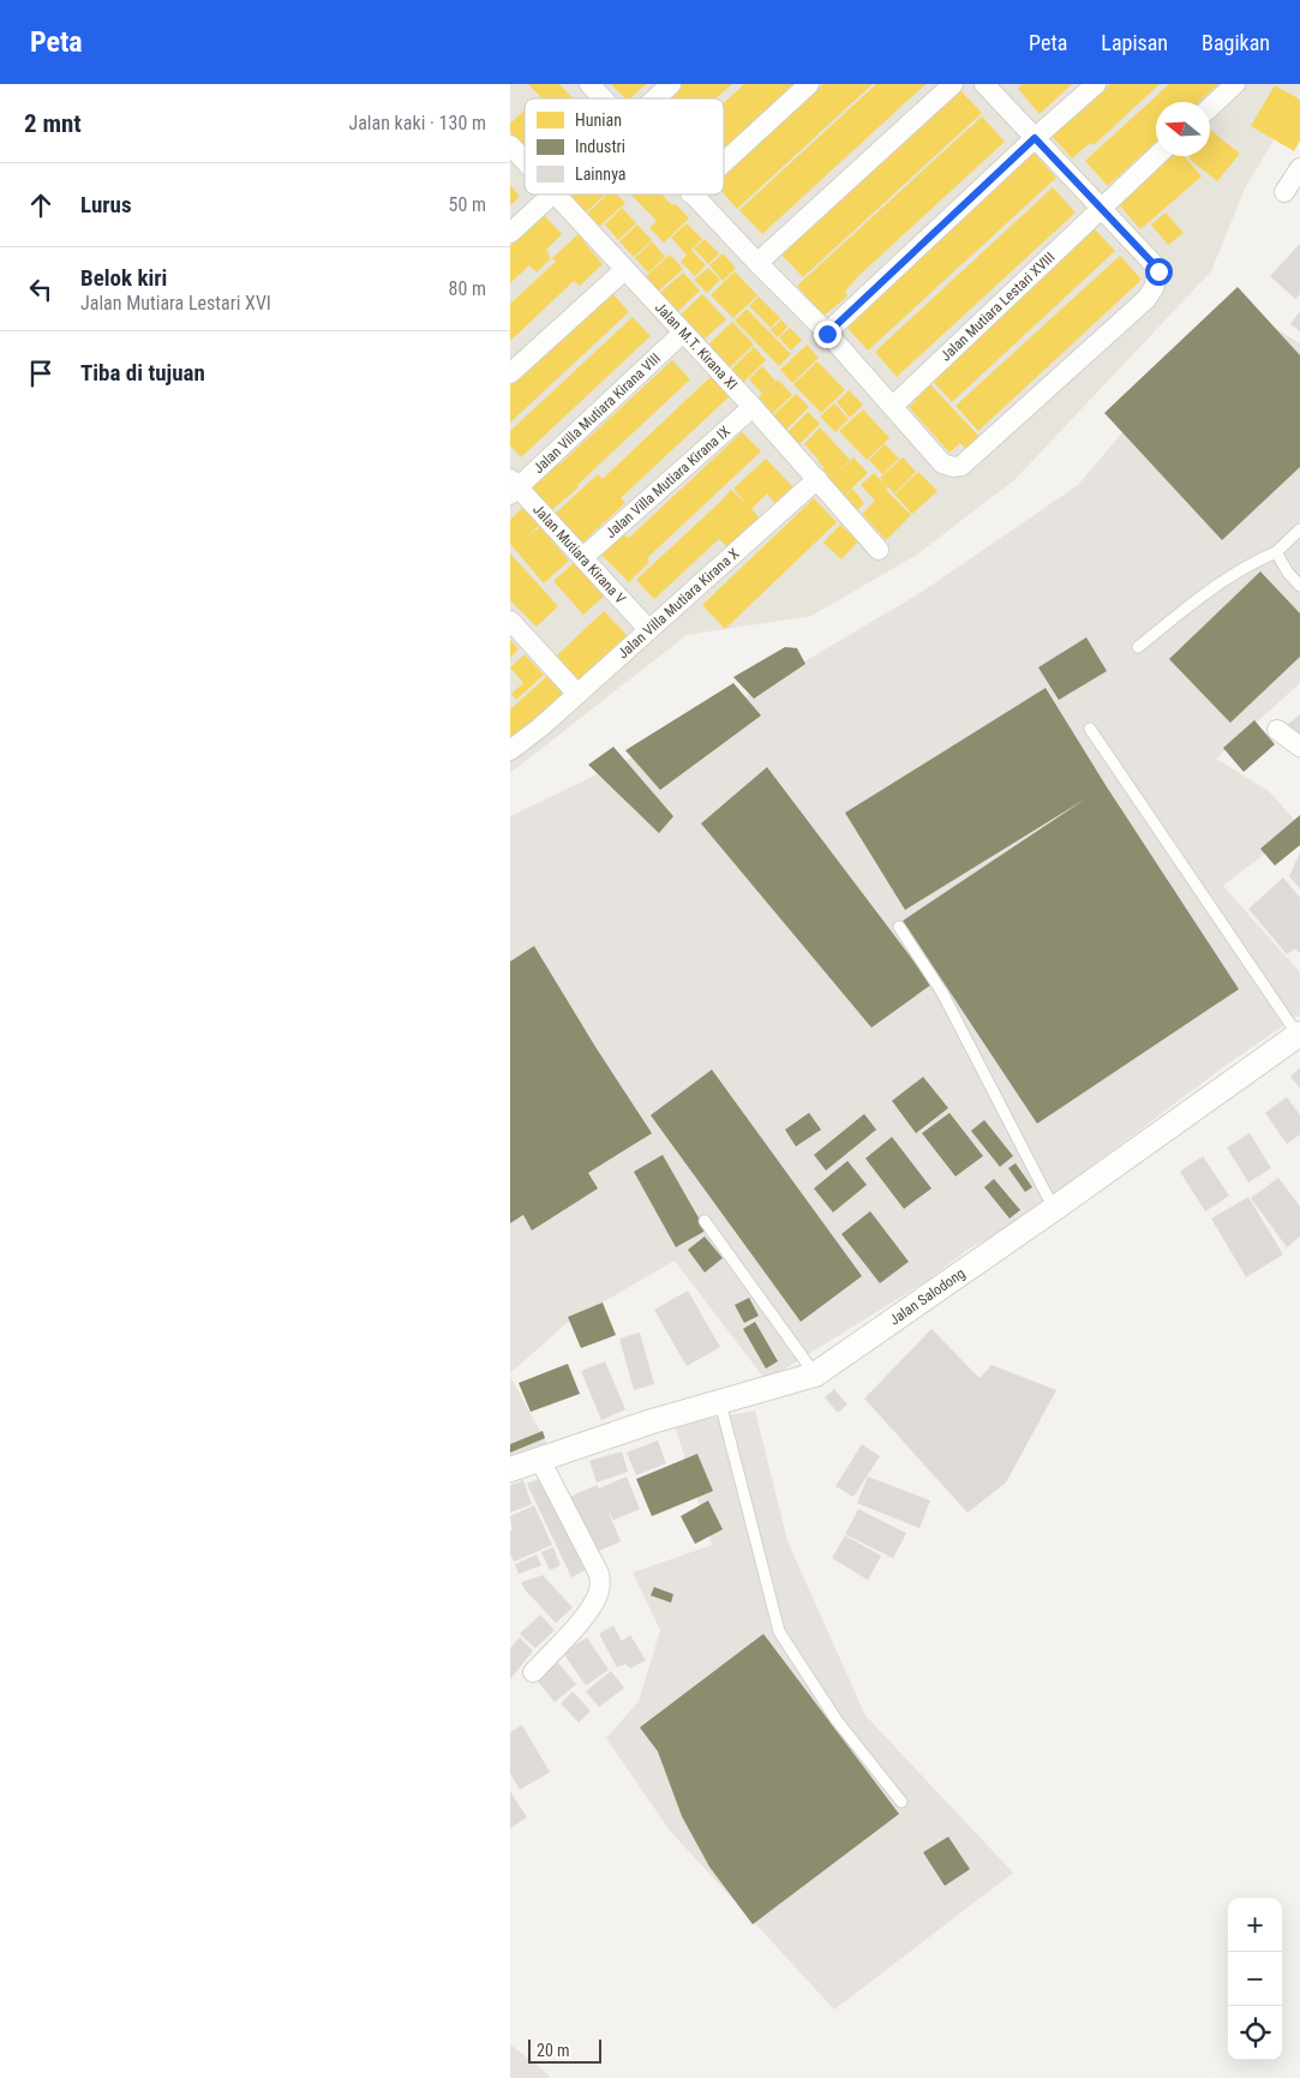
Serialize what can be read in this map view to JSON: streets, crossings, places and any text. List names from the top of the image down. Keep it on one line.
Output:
{"streets":{"street":["Jalan Mutiara Lestari XVIII","Jalan M.T. Kirana XI","Jalan Villa Mutiara Kirana VIII","Jalan Villa Mutiara Kirana IX","Jalan Mutiara Kirana V","Jalan Villa Mutiara Kirana X","Jalan Salodong"]},"crossings":[["Jalan M.T. Kirana XI","Jalan Villa Mutiara Kirana VIII"],["Jalan M.T. Kirana XI","Jalan Villa Mutiara Kirana IX"],["Jalan M.T. Kirana XI","Jalan Villa Mutiara Kirana X"],["Jalan Villa Mutiara Kirana VIII","Jalan Mutiara Kirana V"],["Jalan Villa Mutiara Kirana IX","Jalan Mutiara Kirana V"],["Jalan Mutiara Kirana V","Jalan Villa Mutiara Kirana X"]],"legend":["Hunian","Industri","Lainnya"],"scale_bar":"20 m","north":"left","page":{"header":"Peta","nav":["Peta","Lapisan","Bagikan"],"heading":["2 mnt","Jalan kaki · 130 m"],"list":[["Lurus","50 m"],["Belok kiri","Jalan Mutiara Lestari XVI","80 m"],"Tiba di tujuan"],"map_buttons":["+","−"],"scale":"20 m"}}
